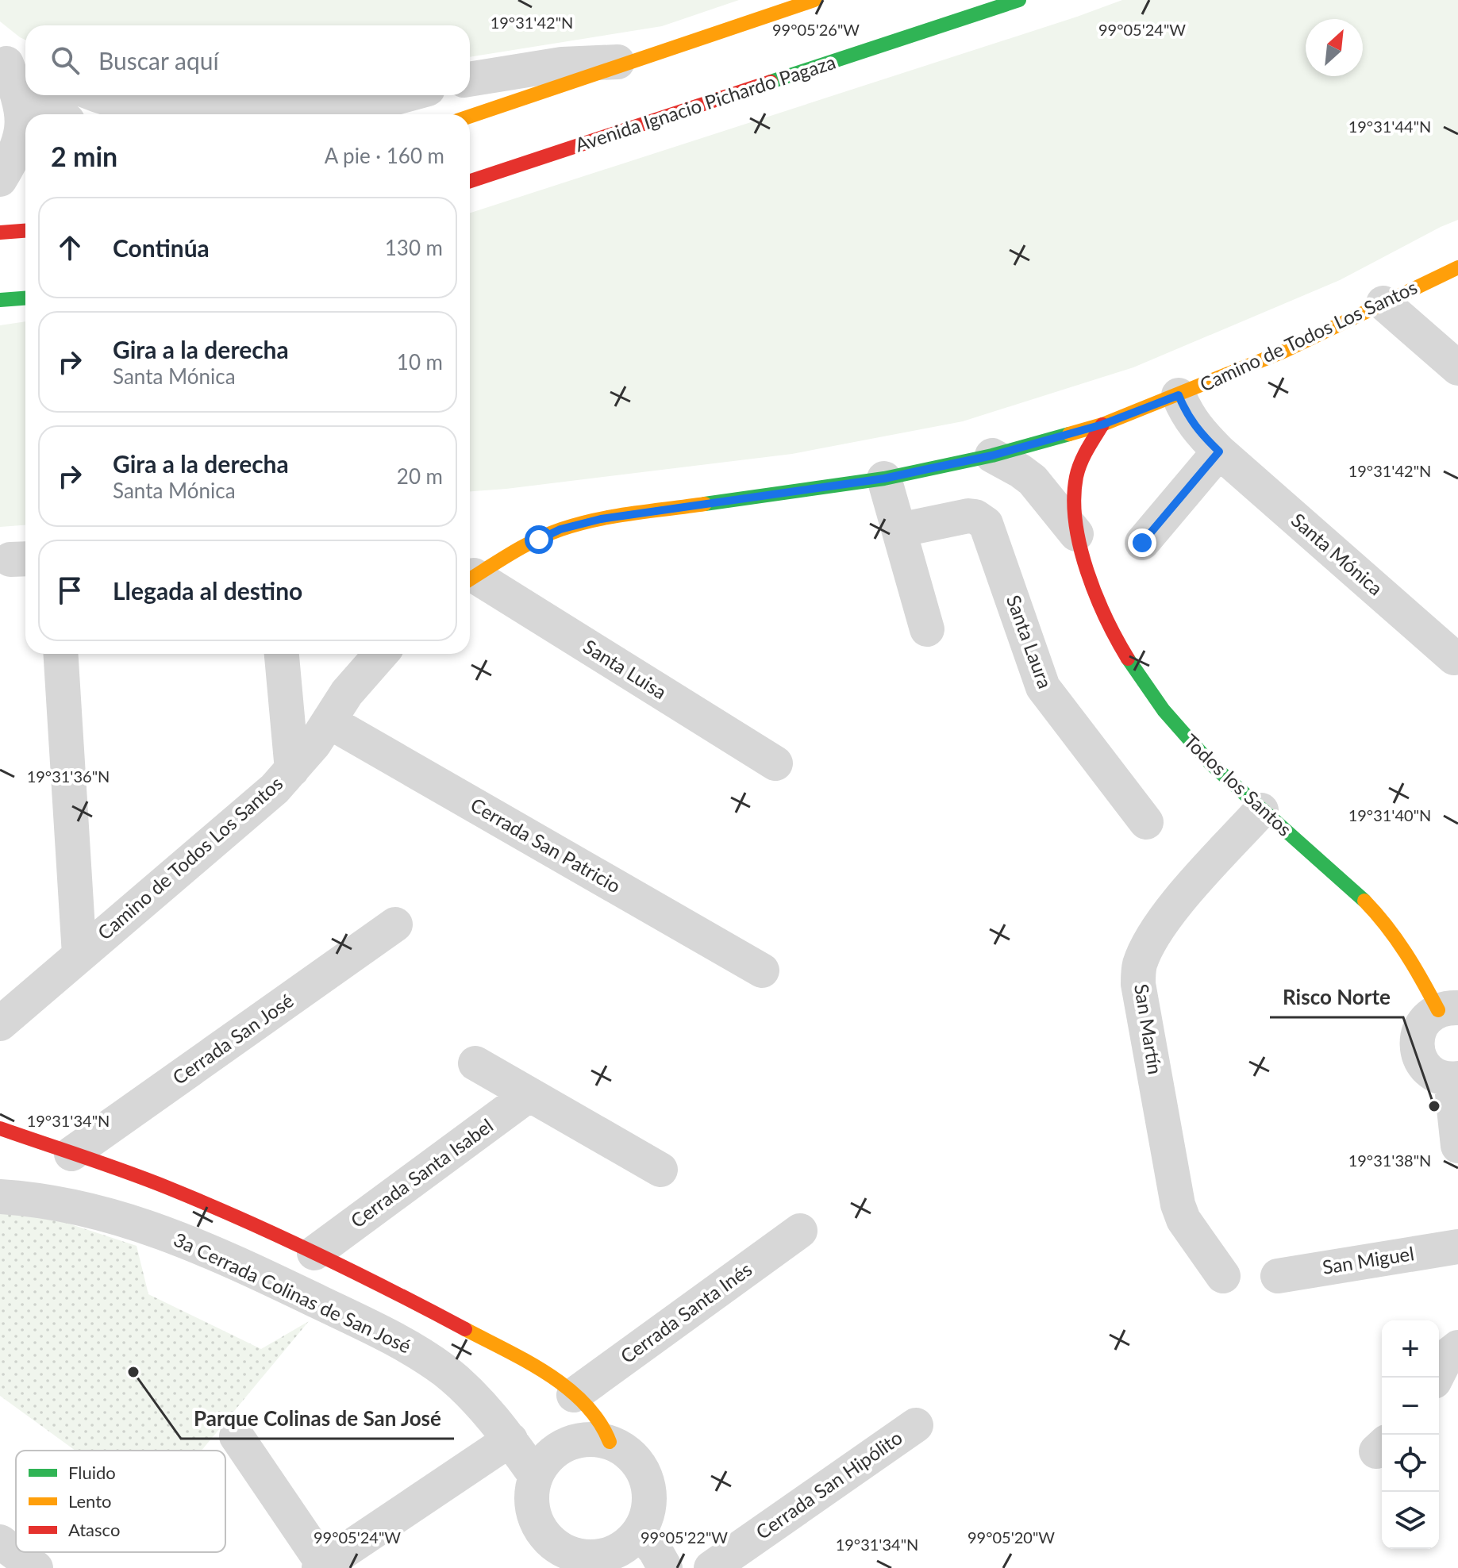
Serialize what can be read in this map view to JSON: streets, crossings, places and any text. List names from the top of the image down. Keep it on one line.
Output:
{"streets":{"street":["Avenida Ignacio Pichardo Pagaza","Camino de Todos Los Santos","Santa Mónica","Santa Laura","Santa Luisa","Todos los Santos","Cerrada San Patricio","San Martín","Cerrada San José","Cerrada Santa Isabel","San Miguel","3a Cerrada Colinas de San José","Cerrada Santa Inés","Cerrada San Hipólito"]},"crossings":[["Camino de Todos Los Santos","Santa Mónica"],["Camino de Todos Los Santos","Todos los Santos"],["Camino de Todos Los Santos","Cerrada San Patricio"],["Todos los Santos","San Martín"]],"places":["Risco Norte","Parque Colinas de San José"],"legend":["Fluido","Lento","Atasco"],"north":"top right","page":{"search":"Buscar aquí","heading":["2 min","A pie · 160 m"],"list":[["Continúa","130 m"],["Gira a la derecha","Santa Mónica","10 m"],["Gira a la derecha","Santa Mónica","20 m"],"Llegada al destino"],"map_buttons":["+","−"]},"coordinates":["19°31'42\"N","99°05'26\"W","99°05'24\"W","19°31'44\"N","19°31'36\"N","19°31'40\"N","19°31'34\"N","19°31'38\"N","99°05'22\"W","99°05'20\"W"]}
